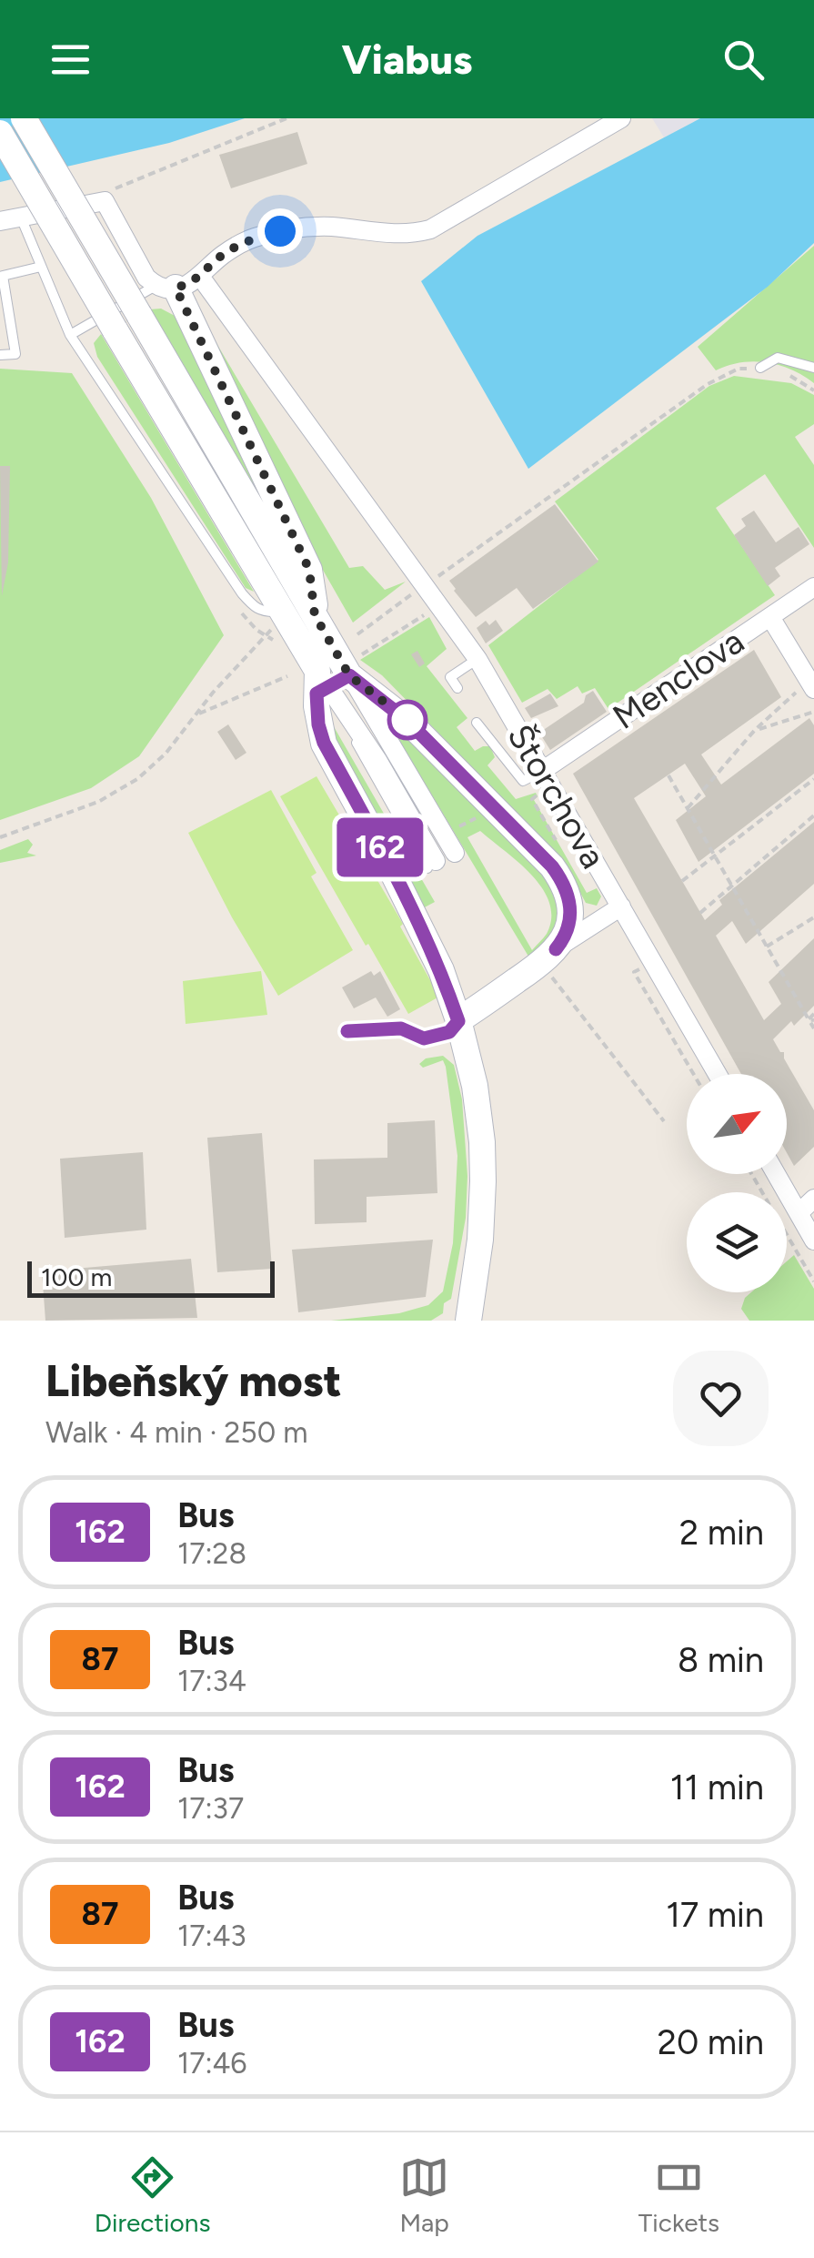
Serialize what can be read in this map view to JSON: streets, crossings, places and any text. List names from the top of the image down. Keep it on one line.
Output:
{"streets":{"main road":["Štorchova"],"street":["Menclova"]},"crossings":[["Menclova","Štorchova"]],"lines":["bus line 162"],"scale_bar":"100 m","north":"top right","page":{"header":"Viabus","on_map":"162","scale":"100 m","heading":["Libeňský most","Walk · 4 min · 250 m"],"list":[{"mark":"162","name":"Bus","note":"17:28","value":"2 min"},{"mark":"87","name":"Bus","note":"17:34","value":"8 min"},{"mark":"162","name":"Bus","note":"17:37","value":"11 min"},{"mark":"87","name":"Bus","note":"17:43","value":"17 min"},{"mark":"162","name":"Bus","note":"17:46","value":"20 min"}],"tabs":["Directions","Map","Tickets"]}}
